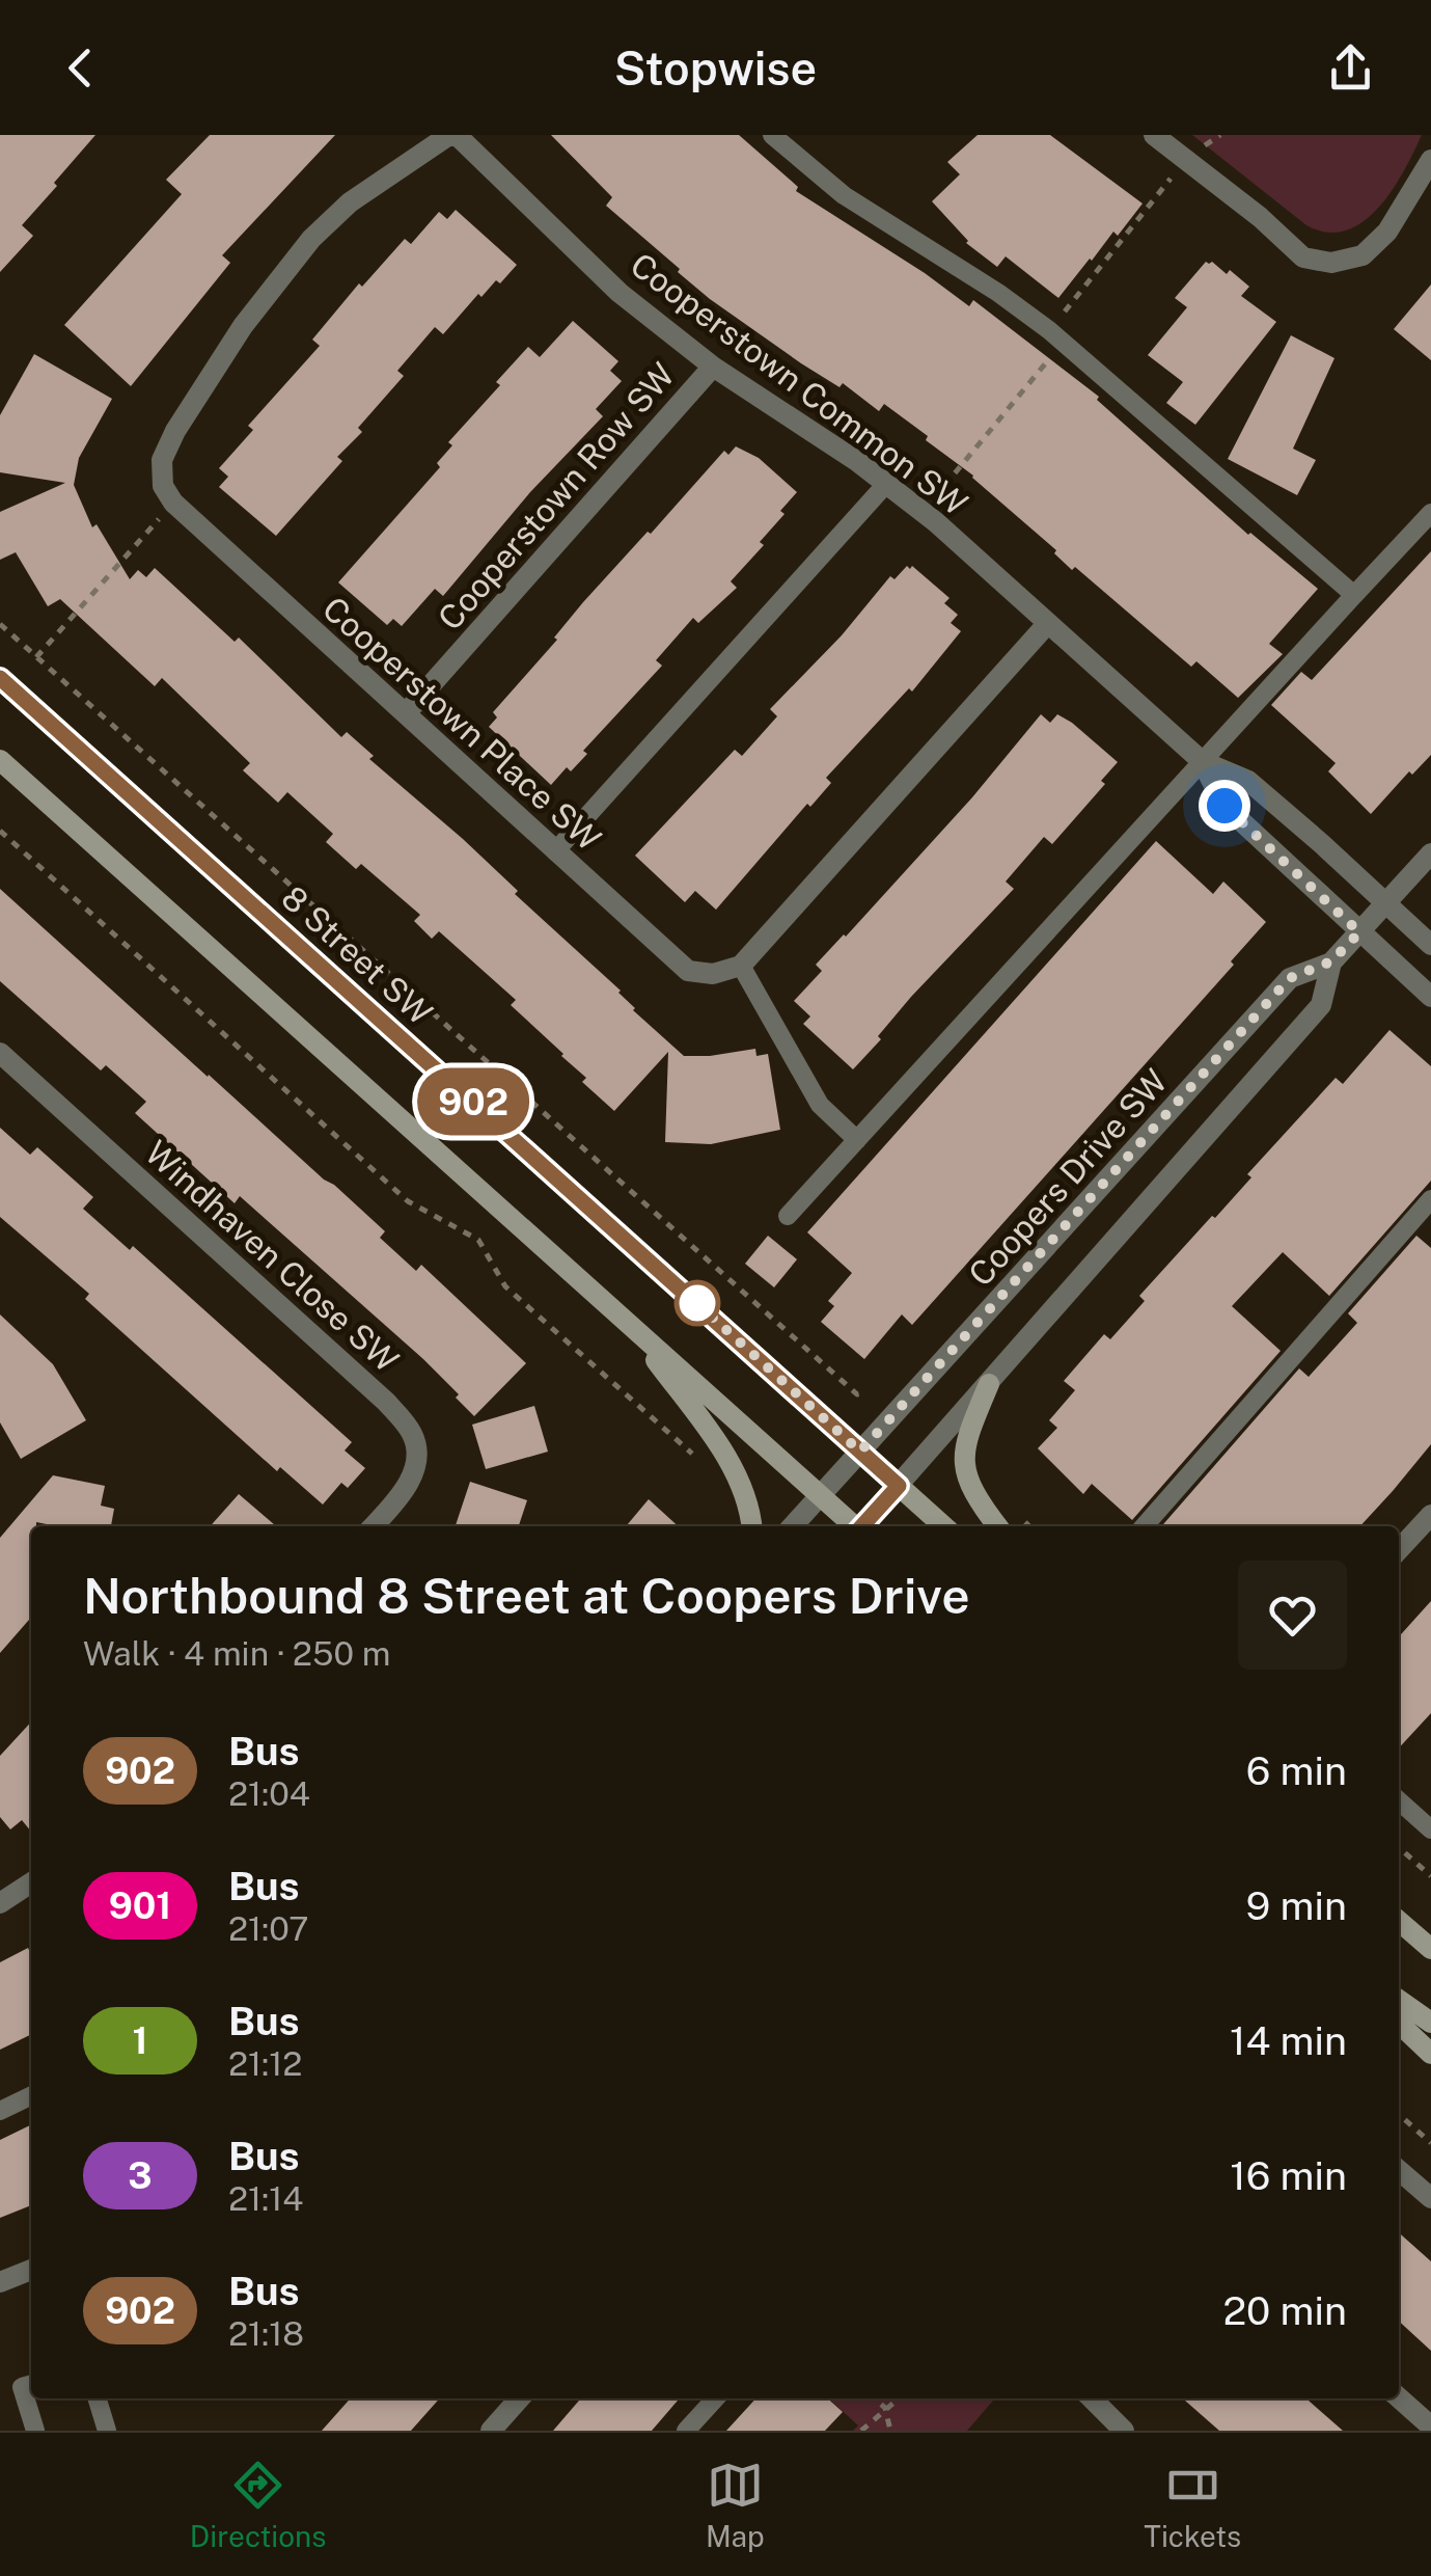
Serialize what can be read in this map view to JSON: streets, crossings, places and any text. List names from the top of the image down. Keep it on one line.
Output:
{"streets":{"main road":["8 Street SW"],"street":["Cooperstown Common SW","Cooperstown Row SW","Cooperstown Place SW","Coopers Drive SW","Windhaven Close SW"]},"crossings":[["Cooperstown Common SW","Cooperstown Row SW"],["Cooperstown Common SW","Coopers Drive SW"],["Cooperstown Row SW","Cooperstown Place SW"],["8 Street SW","Coopers Drive SW"]],"lines":["bus line 902"],"page":{"header":"Stopwise","on_map":"902","heading":["Northbound 8 Street at Coopers Drive","Walk · 4 min · 250 m"],"list":[{"mark":"902","name":"Bus","note":"21:04","value":"6 min"},{"mark":"901","name":"Bus","note":"21:07","value":"9 min"},{"mark":"1","name":"Bus","note":"21:12","value":"14 min"},{"mark":"3","name":"Bus","note":"21:14","value":"16 min"},{"mark":"902","name":"Bus","note":"21:18","value":"20 min"}],"tabs":["Directions","Map","Tickets"]}}
